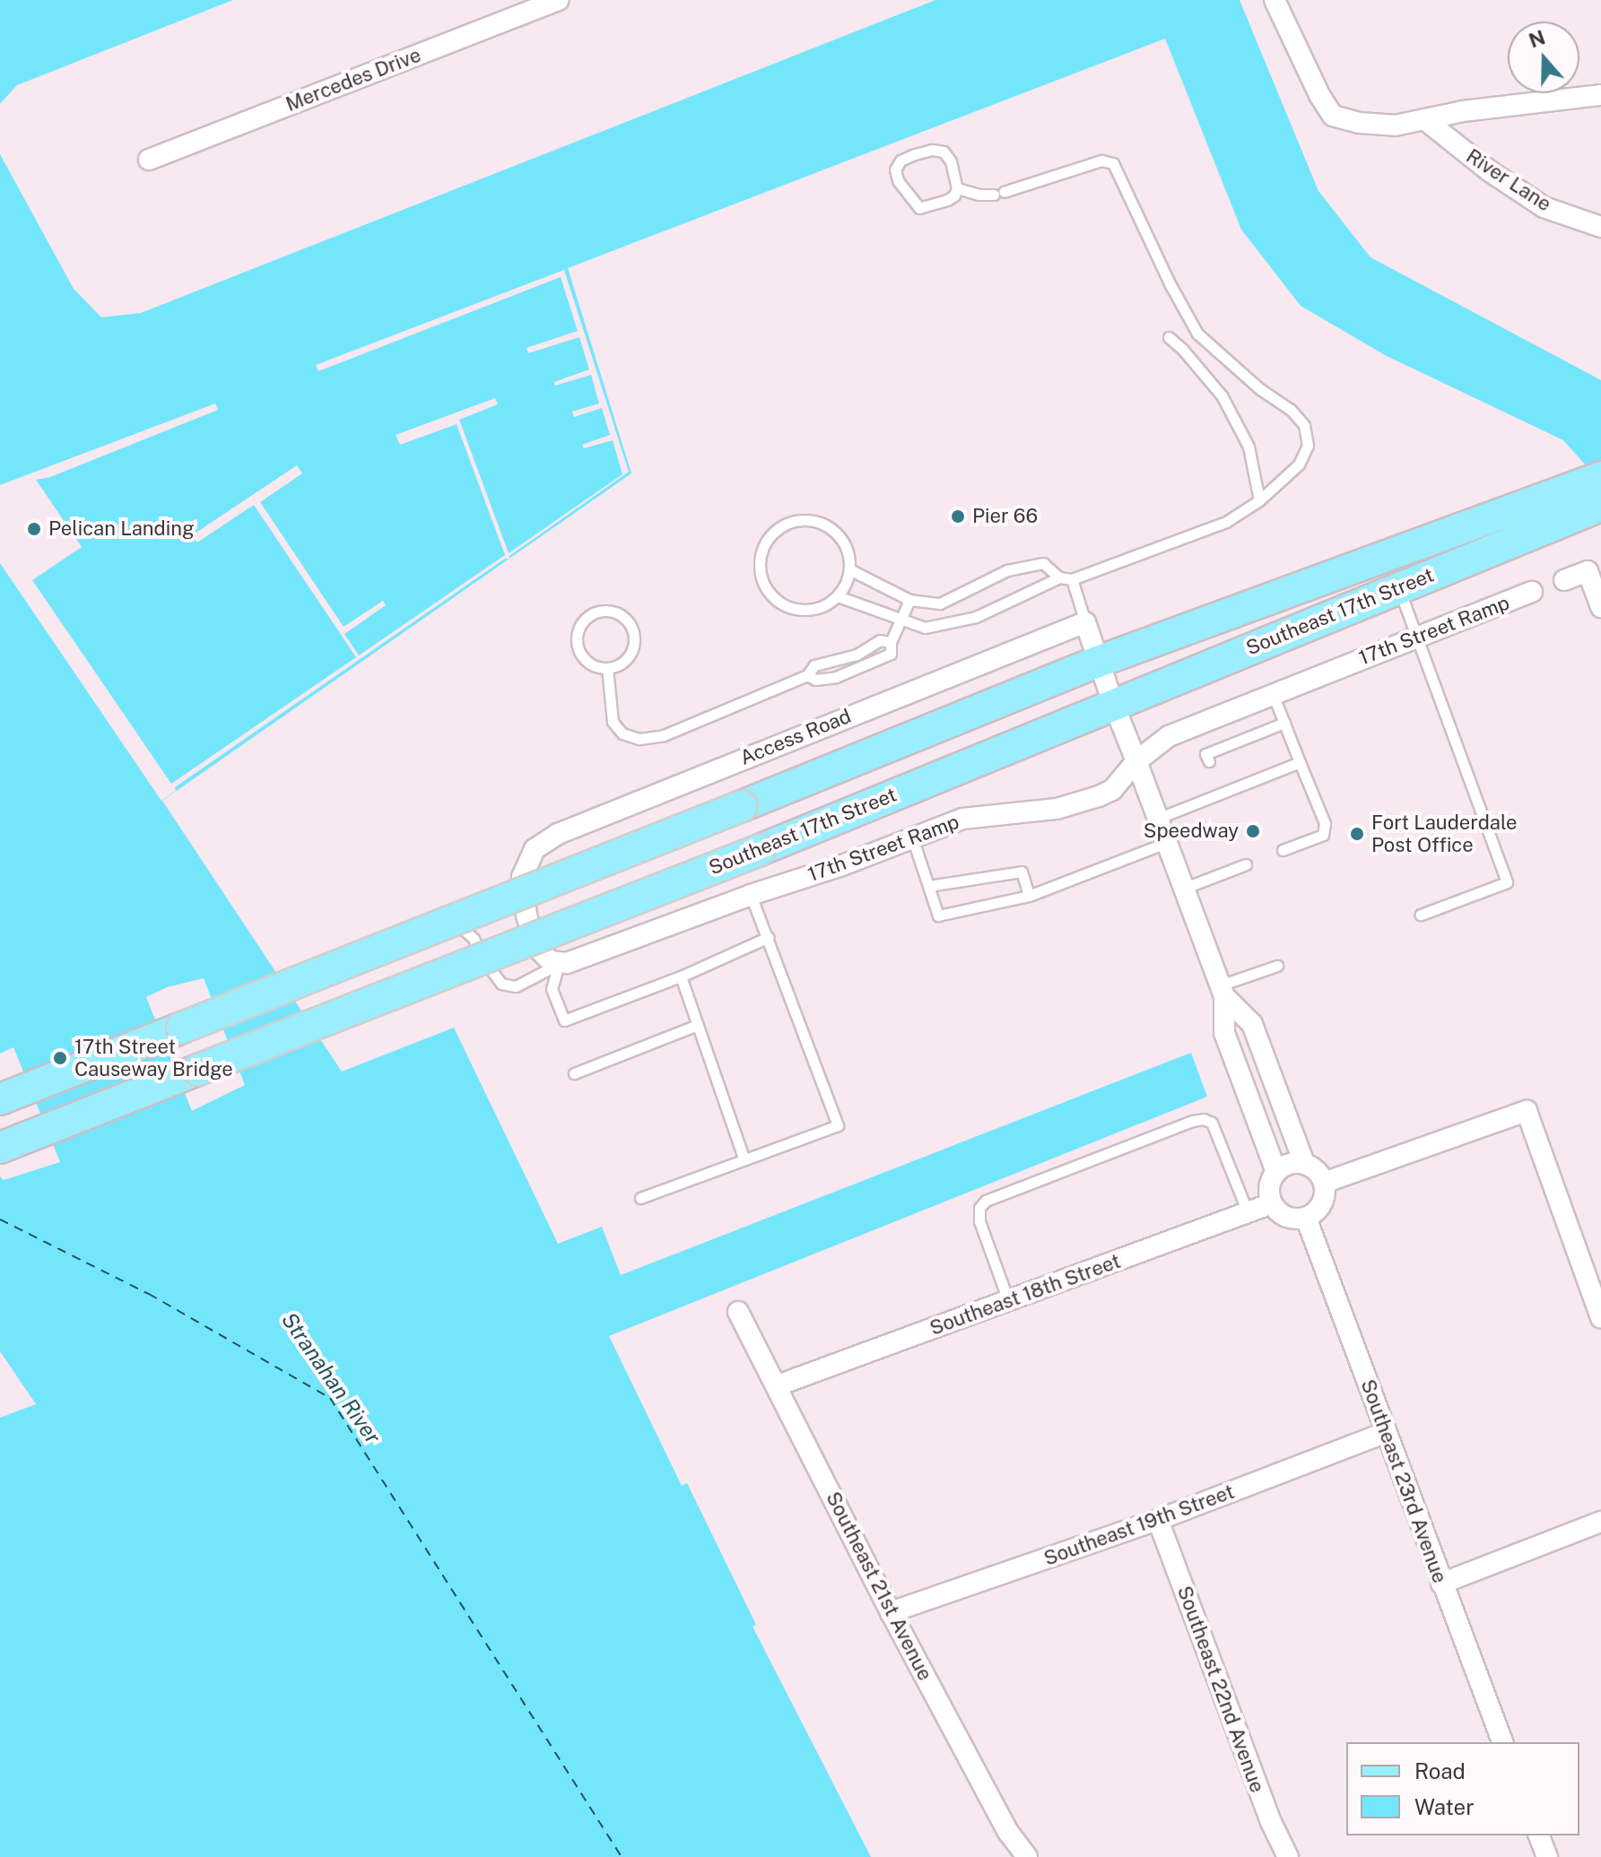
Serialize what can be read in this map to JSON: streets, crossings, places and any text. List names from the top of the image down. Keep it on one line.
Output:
{"streets":{"main road":["Southeast 17th Street"],"street":["Mercedes Drive","River Lane","17th Street Ramp","Access Road","Southeast 18th Street","Southeast 23rd Avenue","Southeast 19th Street","Southeast 21st Avenue","Southeast 22nd Avenue"]},"crossings":[["17th Street Ramp","Access Road"],["Southeast 18th Street","Southeast 23rd Avenue"],["Southeast 18th Street","Southeast 21st Avenue"],["Southeast 23rd Avenue","Southeast 19th Street"],["Southeast 19th Street","Southeast 21st Avenue"],["Southeast 19th Street","Southeast 22nd Avenue"]],"water":["Stranahan River"],"places":["Pier 66","Pelican Landing","Speedway","Fort Lauderdale Post Office","17th Street Causeway Bridge"],"legend":["Road","Water"],"north":"top"}
